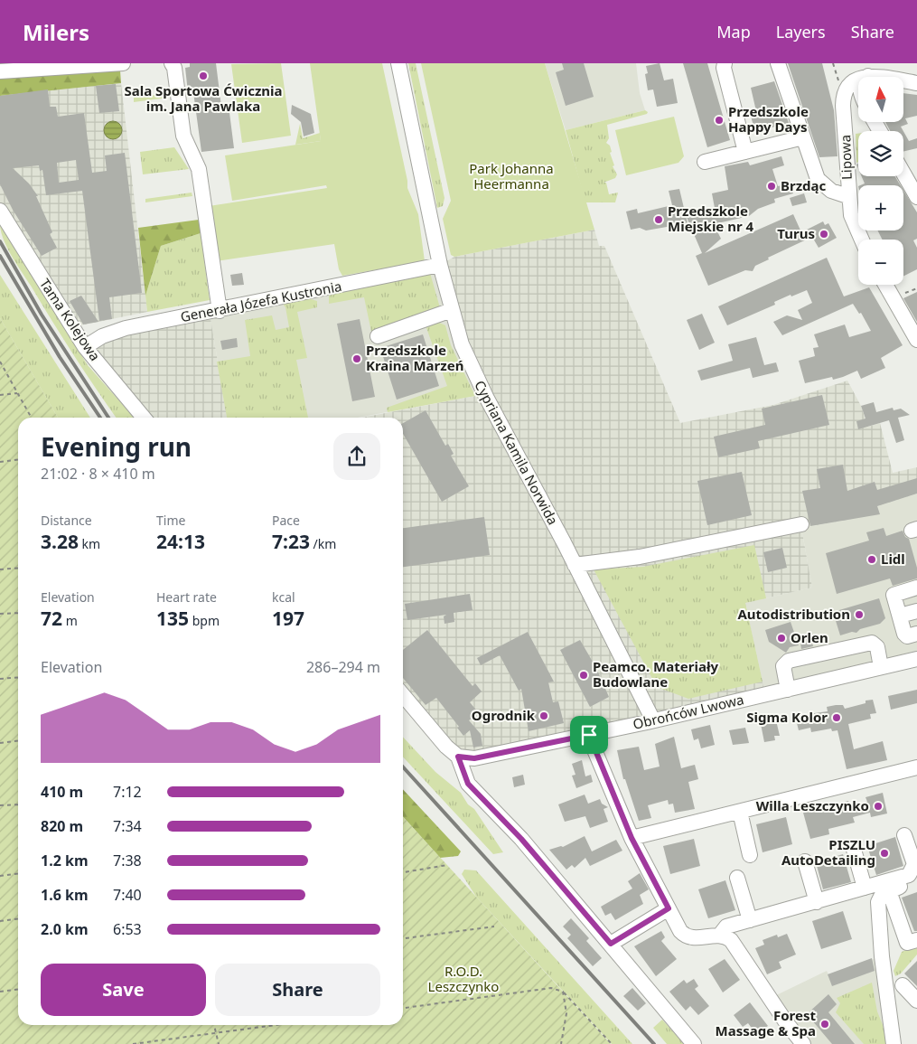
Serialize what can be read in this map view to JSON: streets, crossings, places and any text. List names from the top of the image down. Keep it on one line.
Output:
{"streets":{"street":["Lipowa","Generała Józefa Kustronia","Tama Kolejowa","Cypriana Kamila Norwida","Obrońców Lwowa"]},"crossings":[["Generała Józefa Kustronia","Tama Kolejowa"],["Generała Józefa Kustronia","Cypriana Kamila Norwida"],["Cypriana Kamila Norwida","Obrońców Lwowa"]],"parks":["Park Johanna Heermanna","R.O.D. Leszczynko"],"places":["Sala Sportowa Ćwicznia im. Jana Pawlaka","Przedszkole Happy Days","Brzdąc","Przedszkole Miejskie nr 4","Turus","Przedszkole Kraina Marzeń","Lidl","Autodistribution","Orlen","Peamco. Materiały Budowlane","Ogrodnik","Sigma Kolor","Willa Leszczynko","PISZLU AutoDetailing","Forest Massage & Spa"],"north":"top","page":{"header":"Milers","nav":["Map","Layers","Share"],"map_buttons":["+","−"],"heading":["Evening run","21:02 · 8 × 410 m"],"stats":[["Distance","3.28 km"],["Time","24:13"],["Pace","7:23 /km"],["Elevation","72 m"],["Heart rate","135 bpm"],["kcal","197"]],"chart":["Elevation","286–294 m"],"list":[{"name":"410 m","note":"7:12"},{"name":"820 m","note":"7:34"},{"name":"1.2 km","note":"7:38"},{"name":"1.6 km","note":"7:40"},{"name":"2.0 km","note":"6:53"}],"buttons":["Save","Share"]}}
